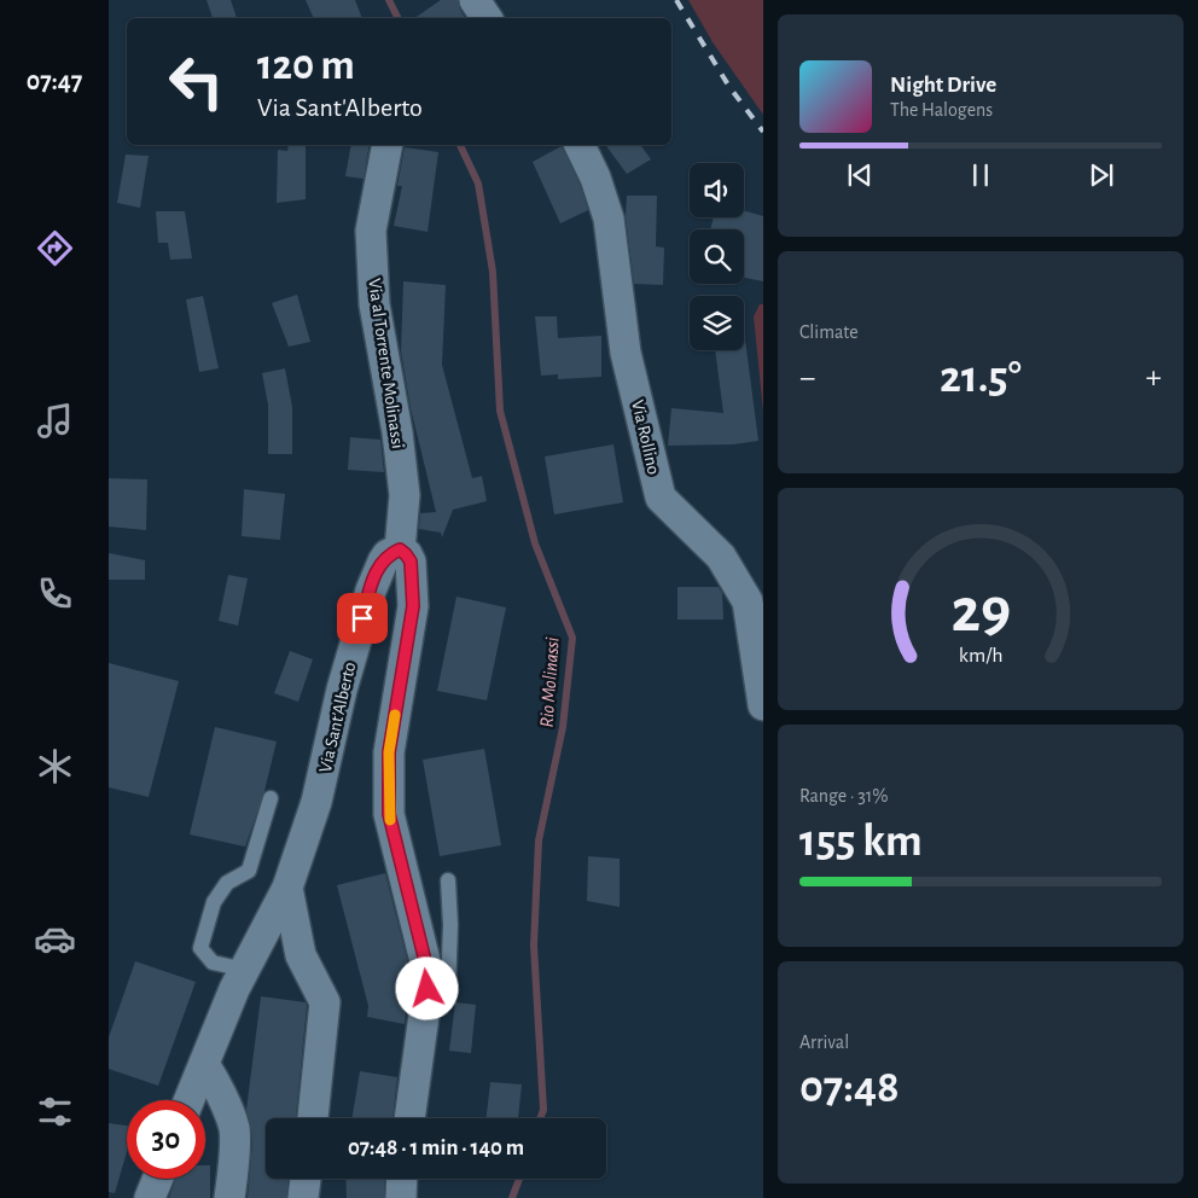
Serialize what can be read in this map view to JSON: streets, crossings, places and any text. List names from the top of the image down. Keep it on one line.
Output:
{"streets":{"street":["Via al Torrente Molinassi","Via Rollino","Via Sant'Alberto"]},"crossings":[["Via al Torrente Molinassi","Via Sant'Alberto"]],"water":["Rio Molinassi"],"page":{"tabs":"07:47","turn":["120 m","Via Sant'Alberto"],"song":["Night Drive","The Halogens"],"tile":["Climate",["Range · 31%","155 km"],["Arrival","07:48"]],"heat":["−","21.5°","+"],"limit":"30","trip":"07:48 · 1 min · 140 m","gauge":["29","km/h"]}}
